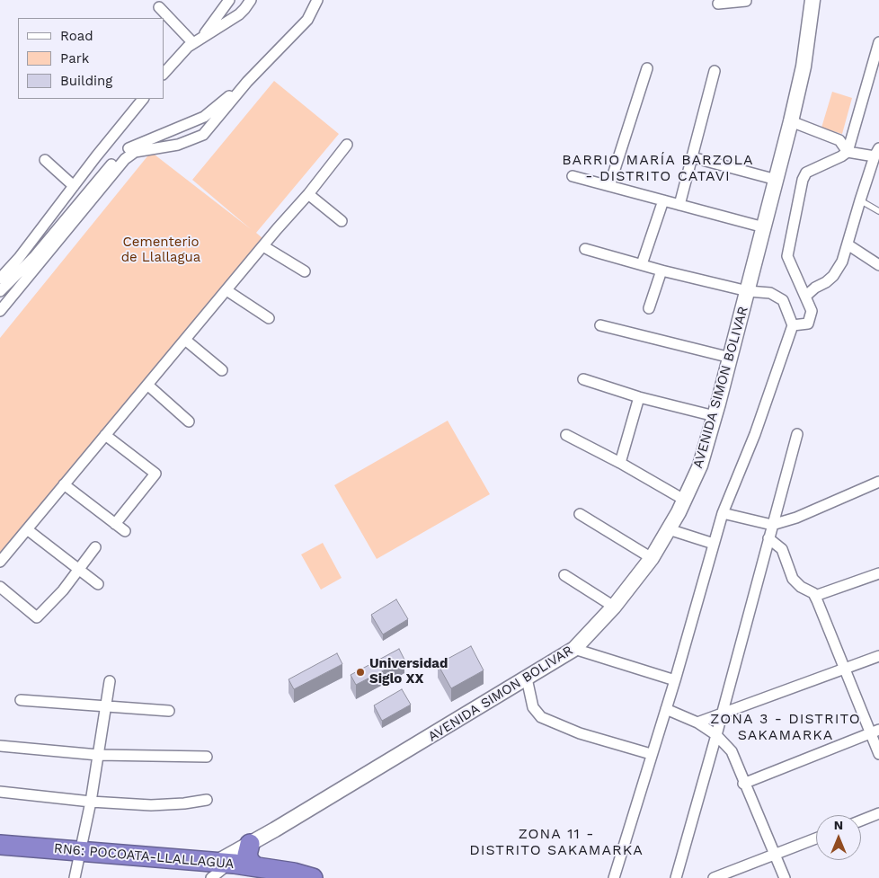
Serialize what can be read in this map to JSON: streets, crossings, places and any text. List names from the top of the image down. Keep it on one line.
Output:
{"streets":{"highway":["RN6: POCOATA-LLALLAGUA"],"main road":["AVENIDA SIMON BOLIVAR"]},"crossings":[["AVENIDA SIMON BOLIVAR","RN6: POCOATA-LLALLAGUA"]],"districts":["BARRIO MARÍA BARZOLA - DISTRITO CATAVI","ZONA 3 - DISTRITO SAKAMARKA","ZONA 11 - DISTRITO SAKAMARKA"],"parks":["Cementerio de Llallagua"],"places":["Universidad Siglo XX"],"legend":["Road","Park","Building"],"north":"top"}
